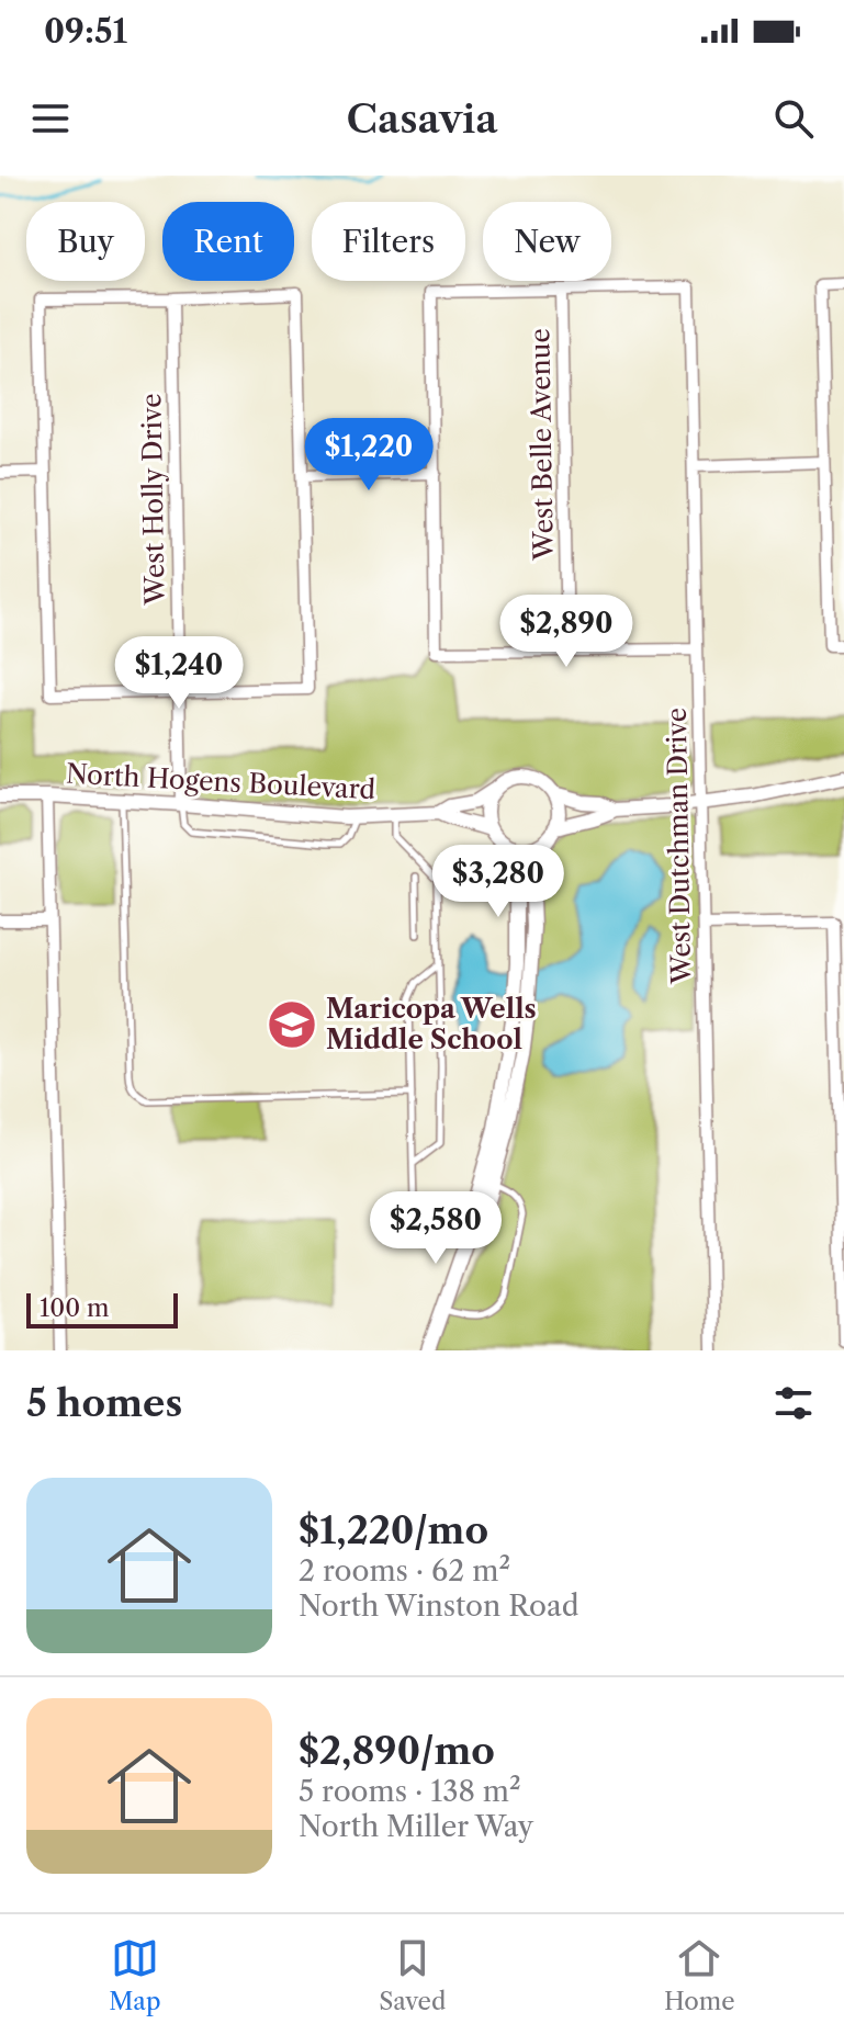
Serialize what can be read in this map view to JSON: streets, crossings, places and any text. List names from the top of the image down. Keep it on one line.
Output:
{"streets":{"street":["West Belle Avenue","West Holly Drive","North Hogens Boulevard","West Dutchman Drive"]},"crossings":[["West Belle Avenue","West Dutchman Drive"],["West Holly Drive","North Hogens Boulevard"]],"places":{"school or university":["Maricopa Wells Middle School"]},"scale_bar":"100 m","page":{"status":"09:51","header":"Casavia","chip":["Buy","Rent","Filters","New"],"price":["$1,220","$2,890","$1,240","$3,280","$2,580"],"scale":"100 m","heading":"5 homes","list":[{"name":"$1,220/mo","note":"2 rooms · 62 m² · North Winston Road"},{"name":"$2,890/mo","note":"5 rooms · 138 m² · North Miller Way"}],"tabs":["Map","Saved","Home"]}}
